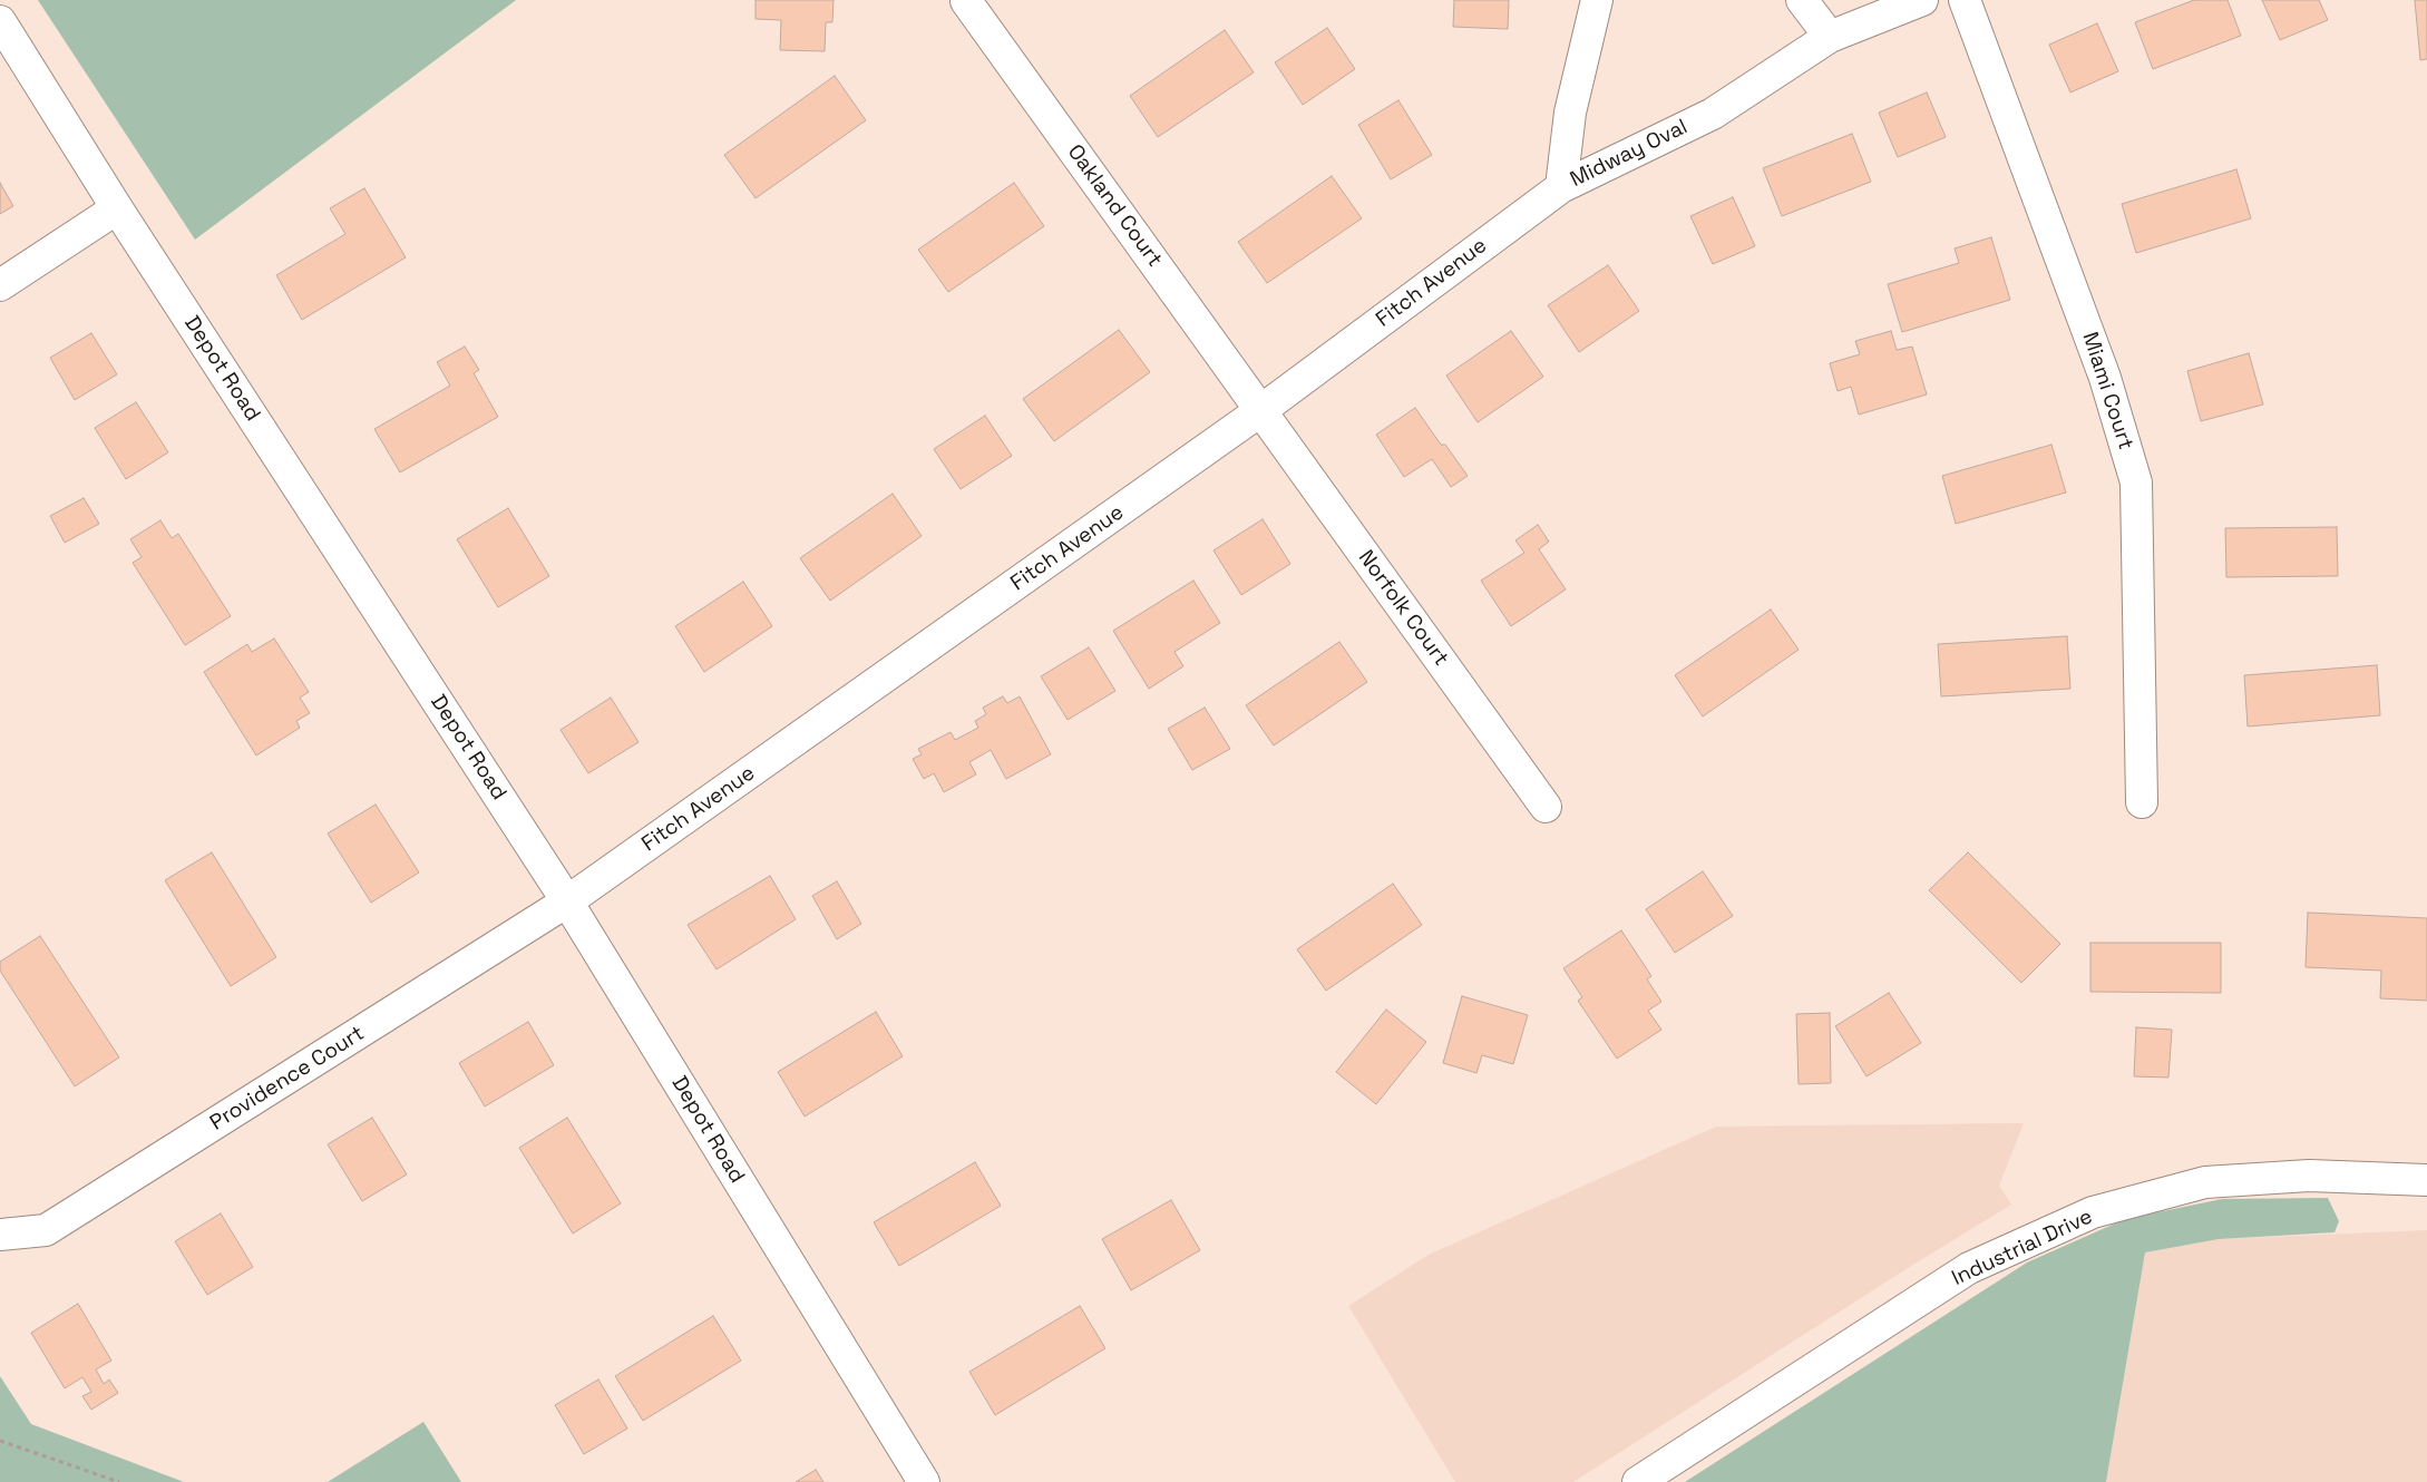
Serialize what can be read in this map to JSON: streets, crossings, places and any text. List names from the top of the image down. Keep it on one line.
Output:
{"streets":{"street":["Midway Oval","Oakland Court","Fitch Avenue","Depot Road","Miami Court","Norfolk Court","Providence Court","Industrial Drive"]},"crossings":[["Midway Oval","Fitch Avenue"],["Oakland Court","Fitch Avenue"],["Oakland Court","Norfolk Court"],["Fitch Avenue","Depot Road"],["Fitch Avenue","Norfolk Court"],["Fitch Avenue","Providence Court"],["Depot Road","Providence Court"]]}
